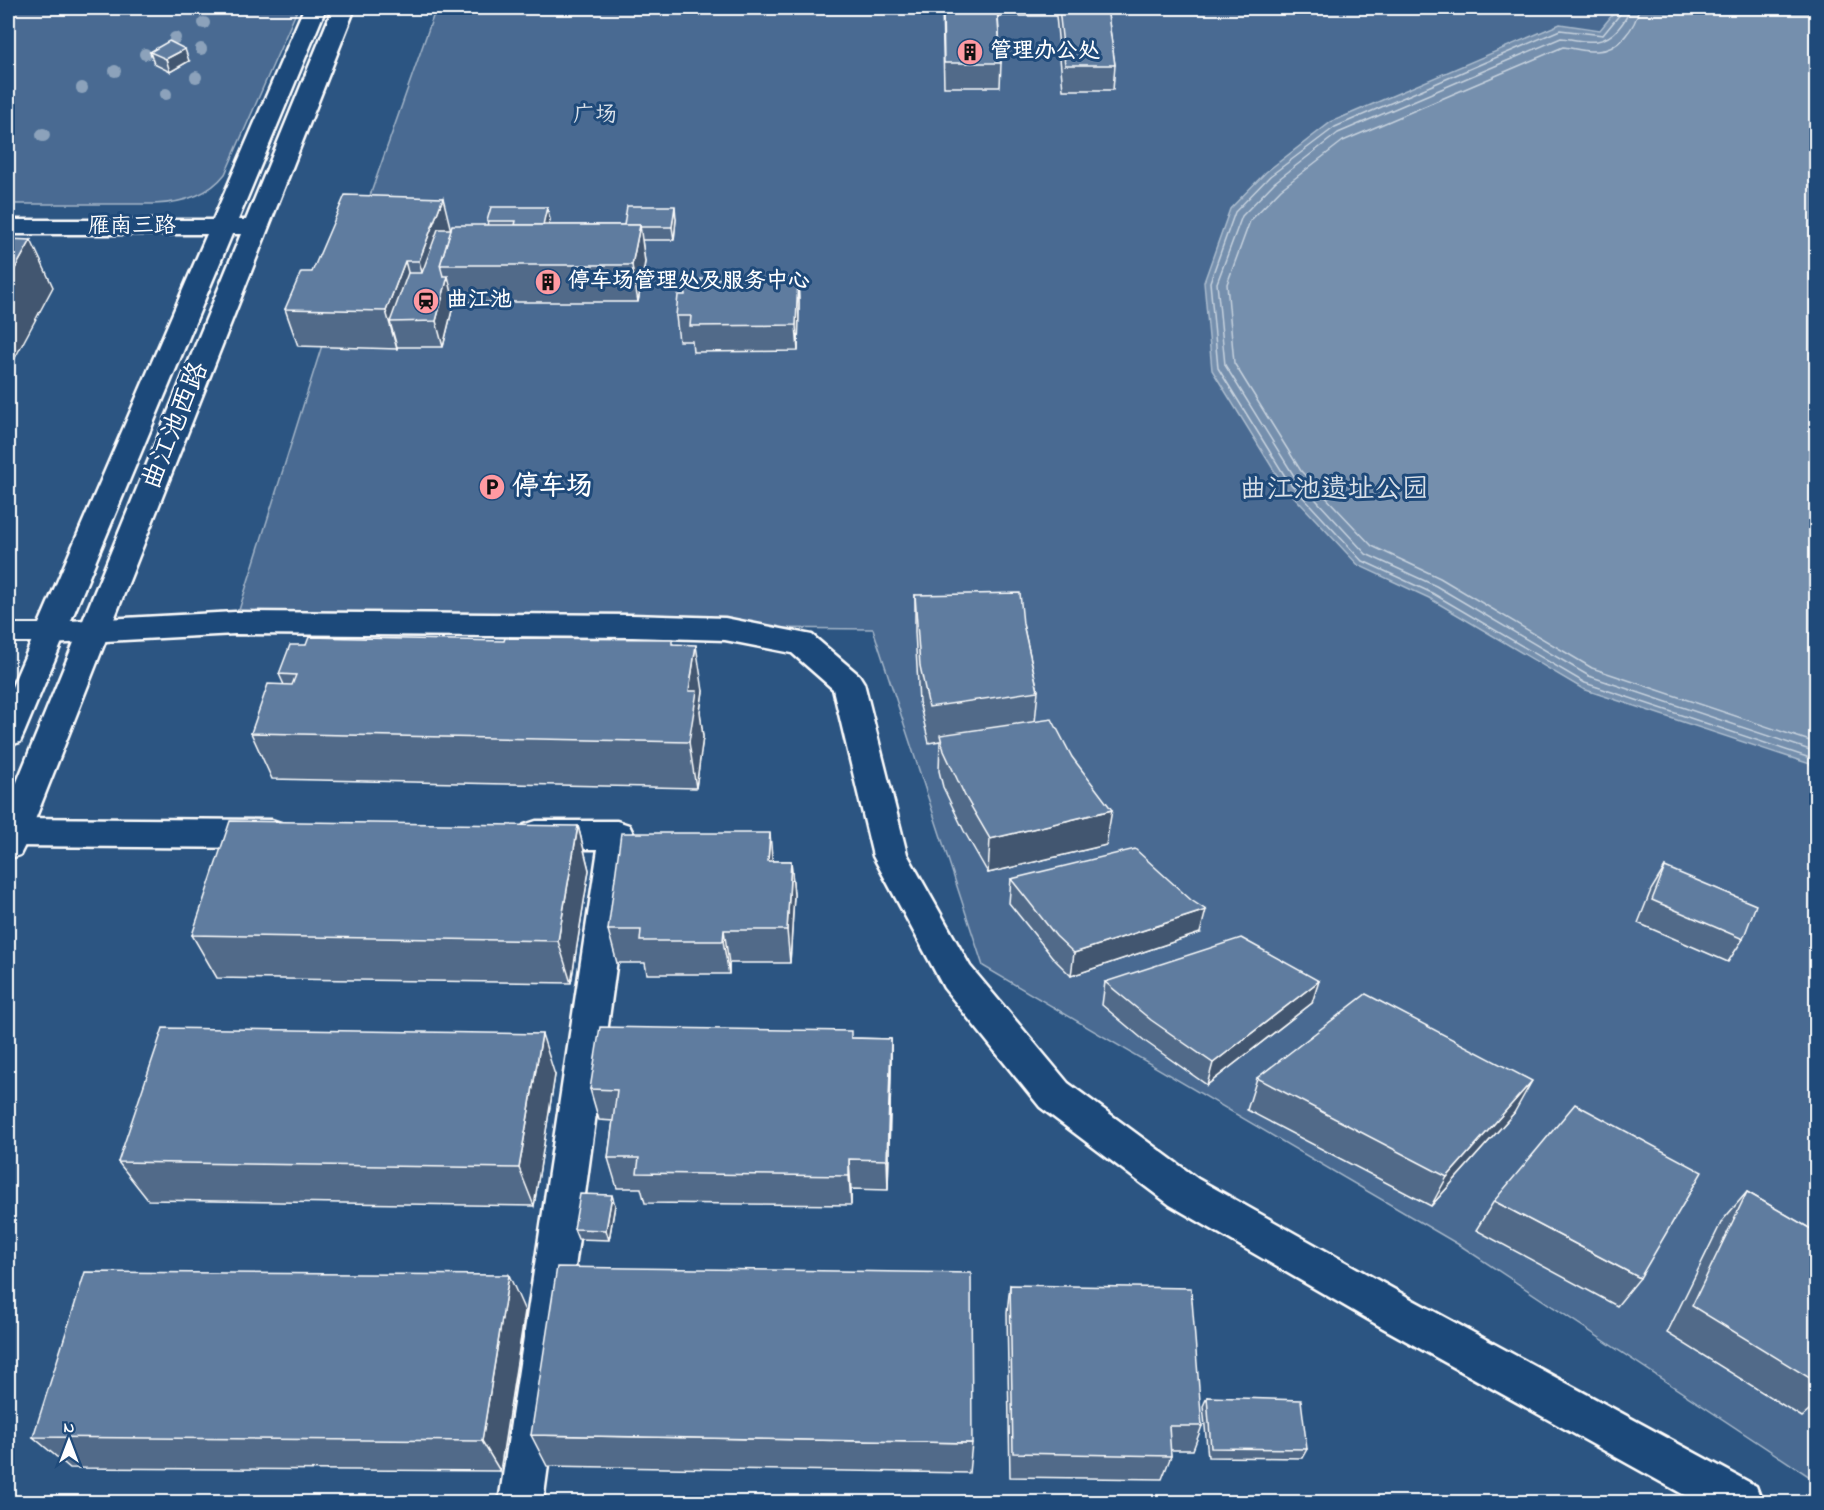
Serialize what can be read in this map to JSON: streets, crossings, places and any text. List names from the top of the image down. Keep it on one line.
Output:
{"streets":{"street":["雁南三路","曲江池西路"]},"crossings":[["雁南三路","曲江池西路"]],"parks":["广场","曲江池遗址公园"],"places":{"building":["管理办公处","停车场管理处及服务中心"],"station":["曲江池"],"parking":["停车场"]},"north":"top"}
